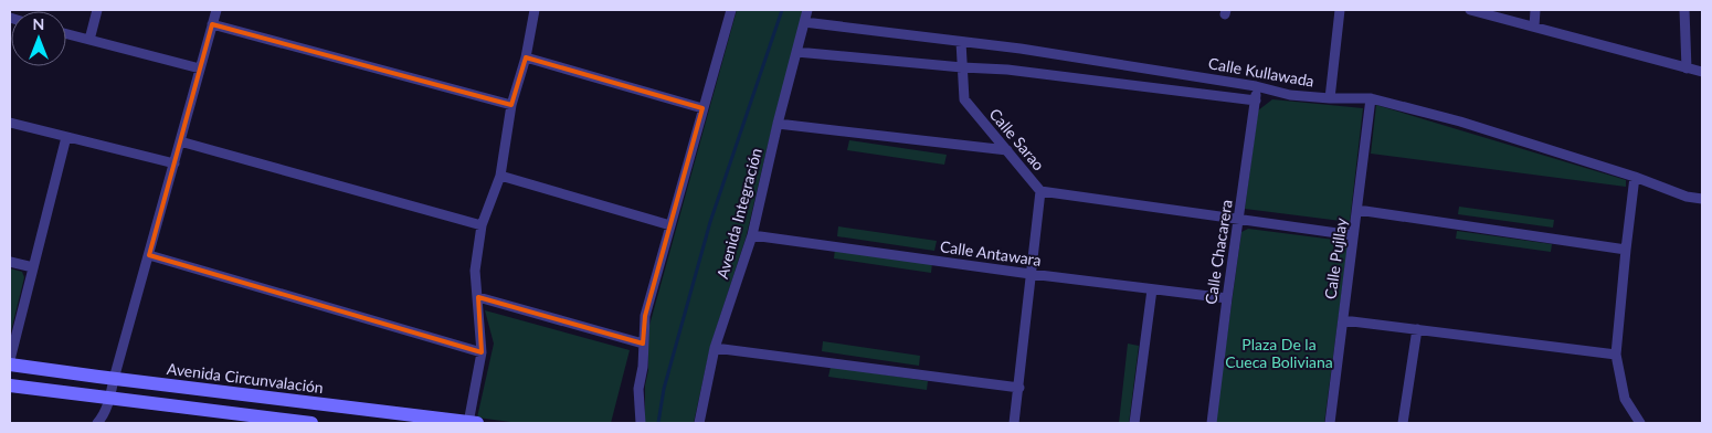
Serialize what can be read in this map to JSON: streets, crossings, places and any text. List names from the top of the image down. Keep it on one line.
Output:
{"streets":{"main road":["Avenida Circunvalación"],"street":["Calle Kullawada","Calle Sarao","Avenida Integración","Calle Chacarera","Calle Antawara","Calle Pujllay"]},"crossings":[["Calle Kullawada","Calle Sarao"],["Calle Kullawada","Avenida Integración"],["Calle Kullawada","Calle Chacarera"],["Calle Kullawada","Calle Pujllay"],["Calle Sarao","Calle Antawara"],["Avenida Integración","Calle Antawara"],["Calle Chacarera","Calle Antawara"]],"parks":["Plaza De la Cueca Boliviana"],"north":"top"}
